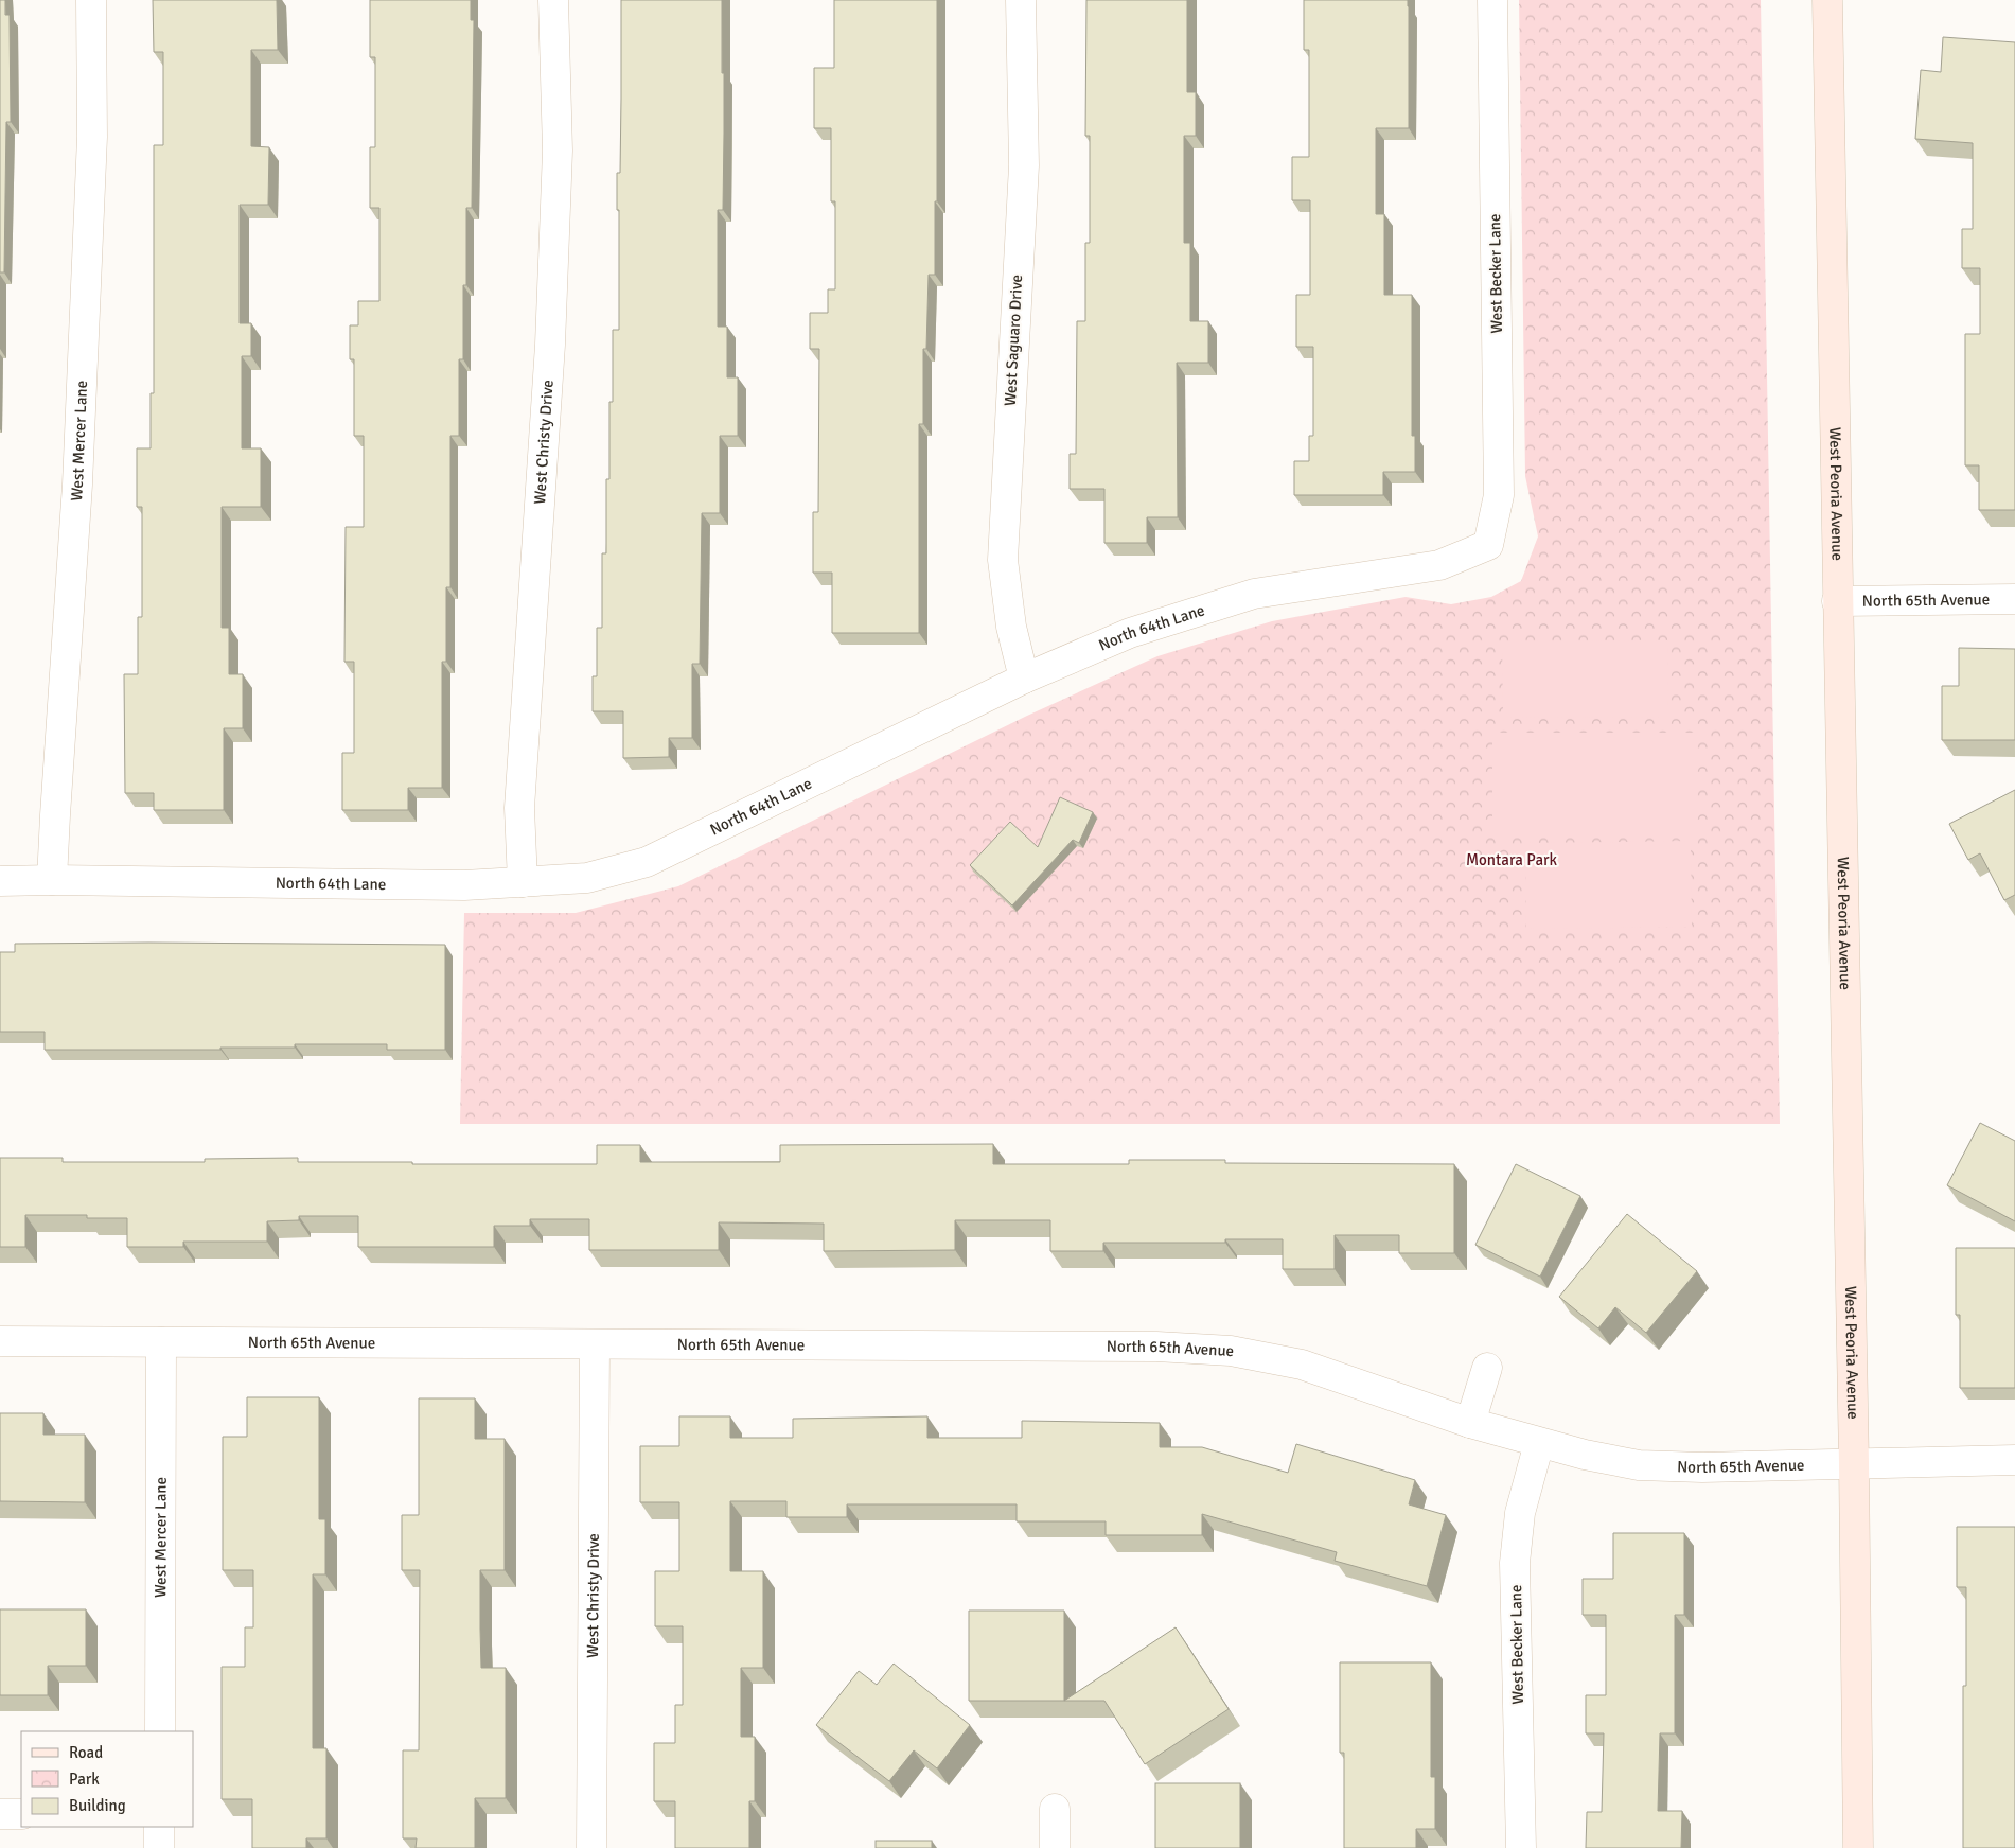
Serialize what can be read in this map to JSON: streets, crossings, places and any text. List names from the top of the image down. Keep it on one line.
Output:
{"streets":{"main road":["West Peoria Avenue"],"street":["West Becker Lane","West Saguaro Drive","West Mercer Lane","West Christy Drive","North 65th Avenue","North 64th Lane"]},"crossings":[["West Becker Lane","North 65th Avenue"],["West Becker Lane","North 64th Lane"],["West Saguaro Drive","North 64th Lane"],["West Mercer Lane","North 65th Avenue"],["West Mercer Lane","North 64th Lane"],["West Christy Drive","North 65th Avenue"],["West Christy Drive","North 64th Lane"],["West Peoria Avenue","North 65th Avenue"]],"parks":["Montara Park"],"legend":["Road","Park","Building"]}
